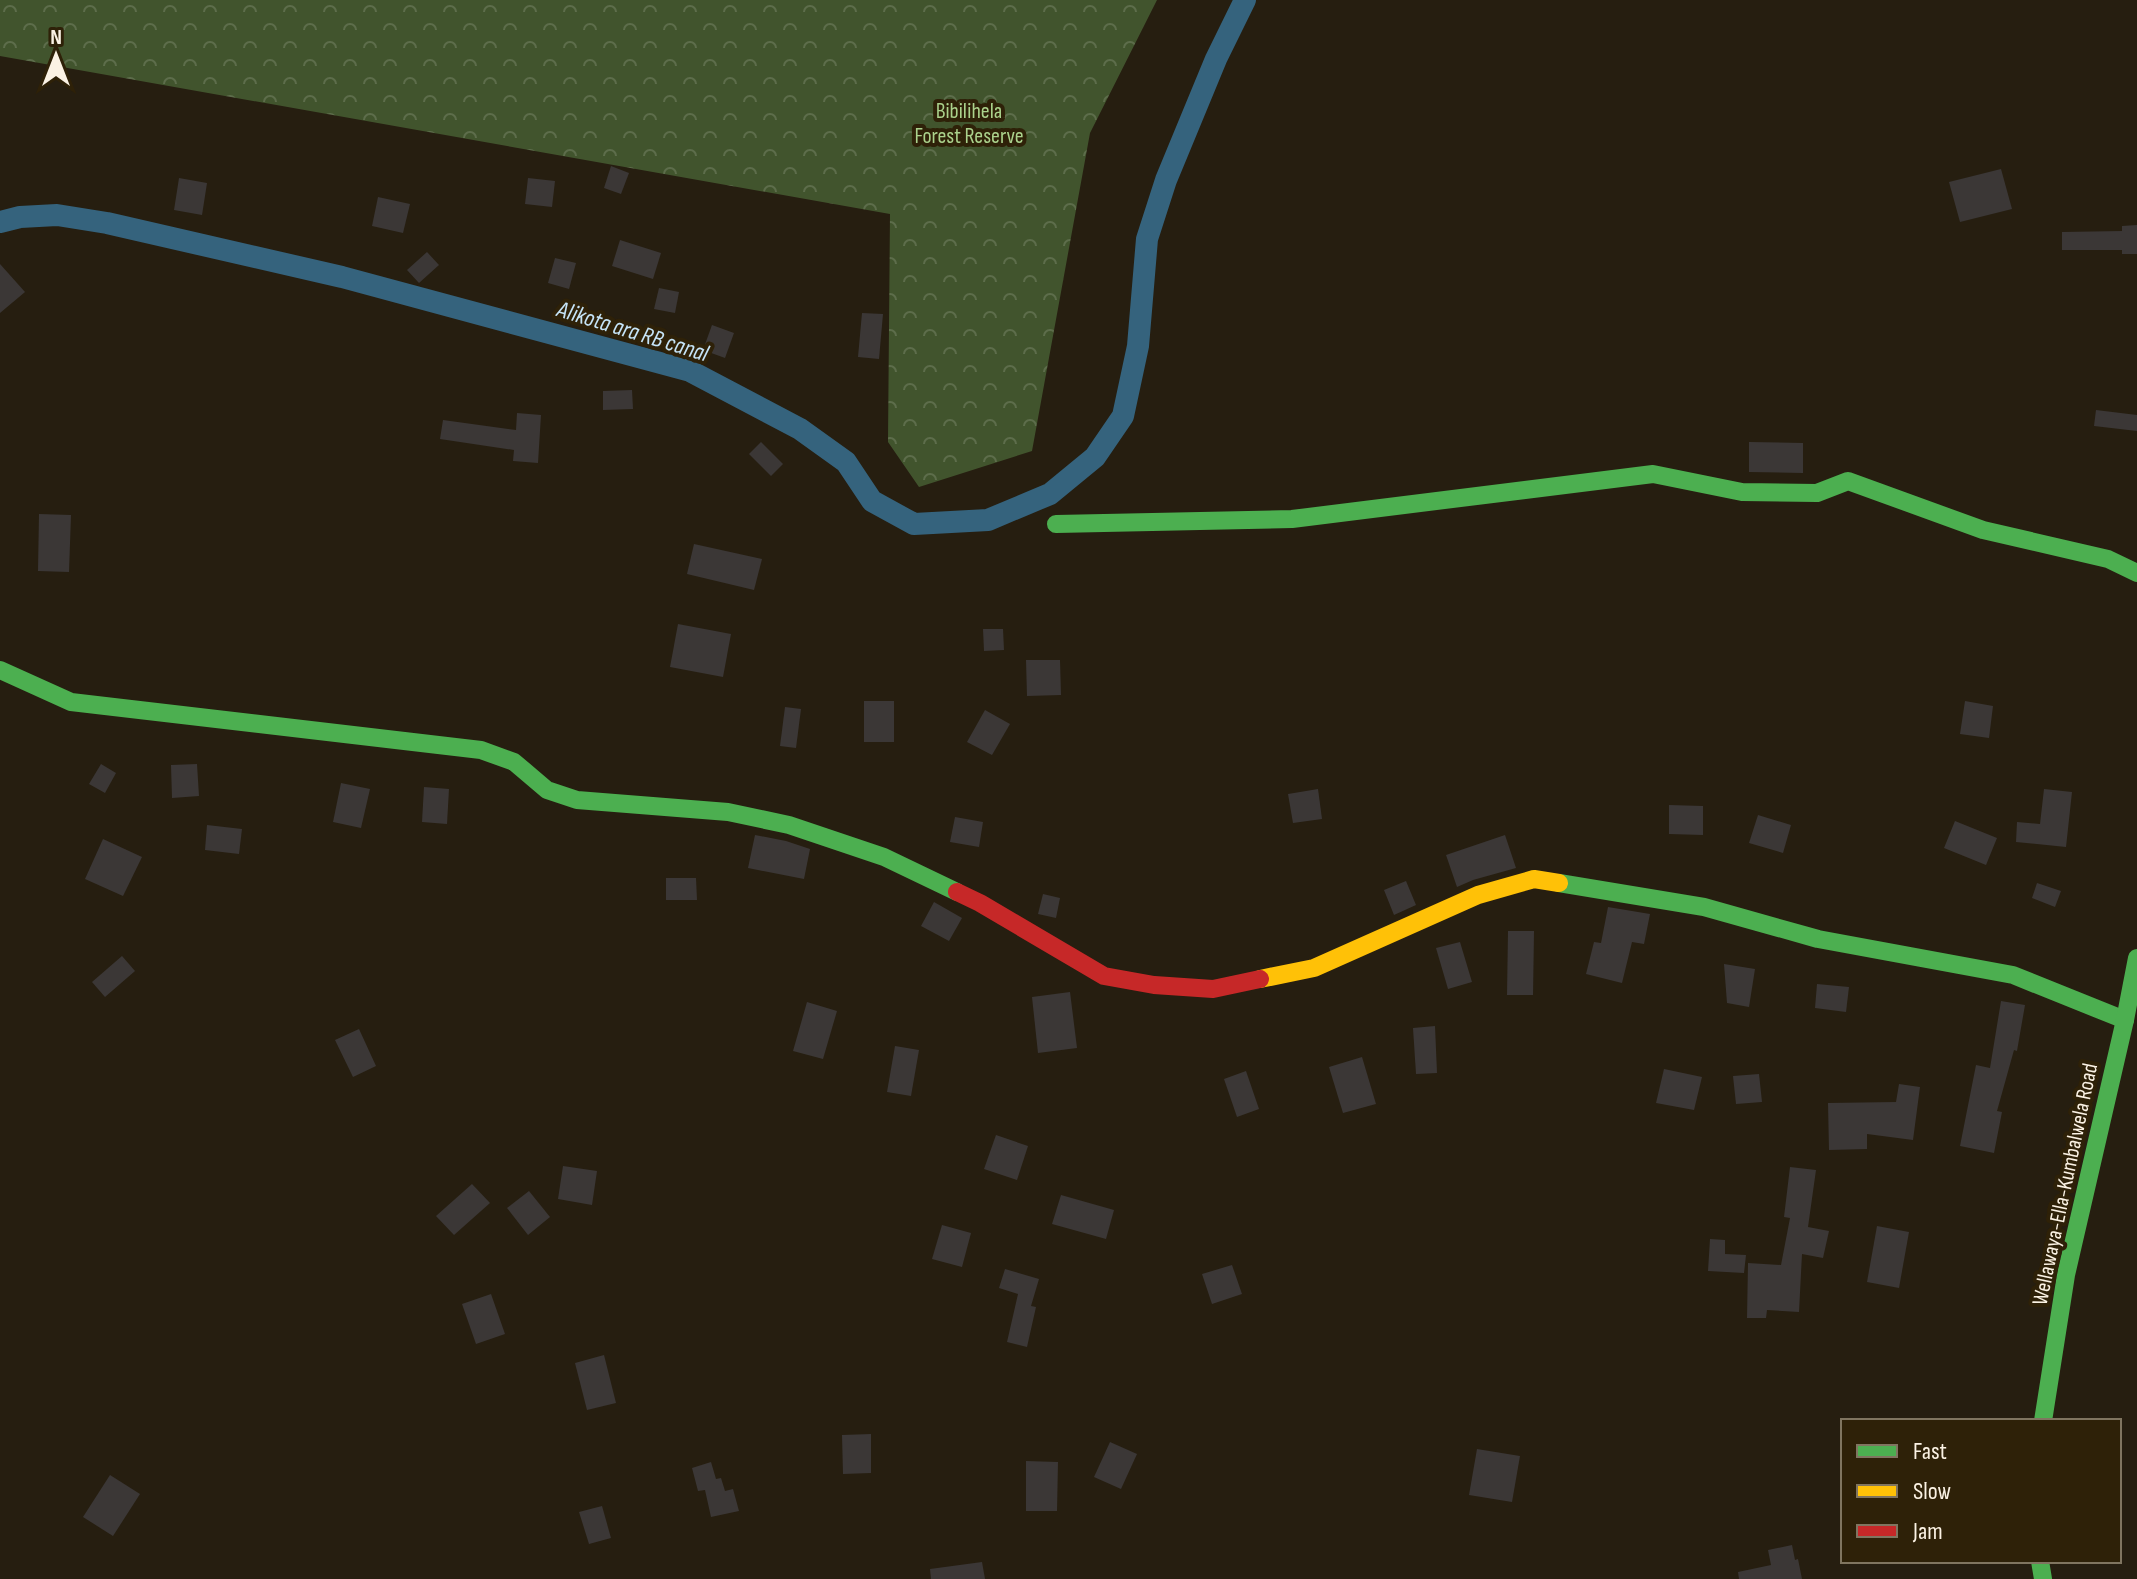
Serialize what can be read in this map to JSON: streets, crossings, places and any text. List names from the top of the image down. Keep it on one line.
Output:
{"streets":{"main road":["Wellawaya-Ella-Kumbalwela Road"]},"water":["Alikota ara RB canal"],"parks":["Bibilihela Forest Reserve"],"legend":["Fast","Slow","Jam"],"north":"top"}
